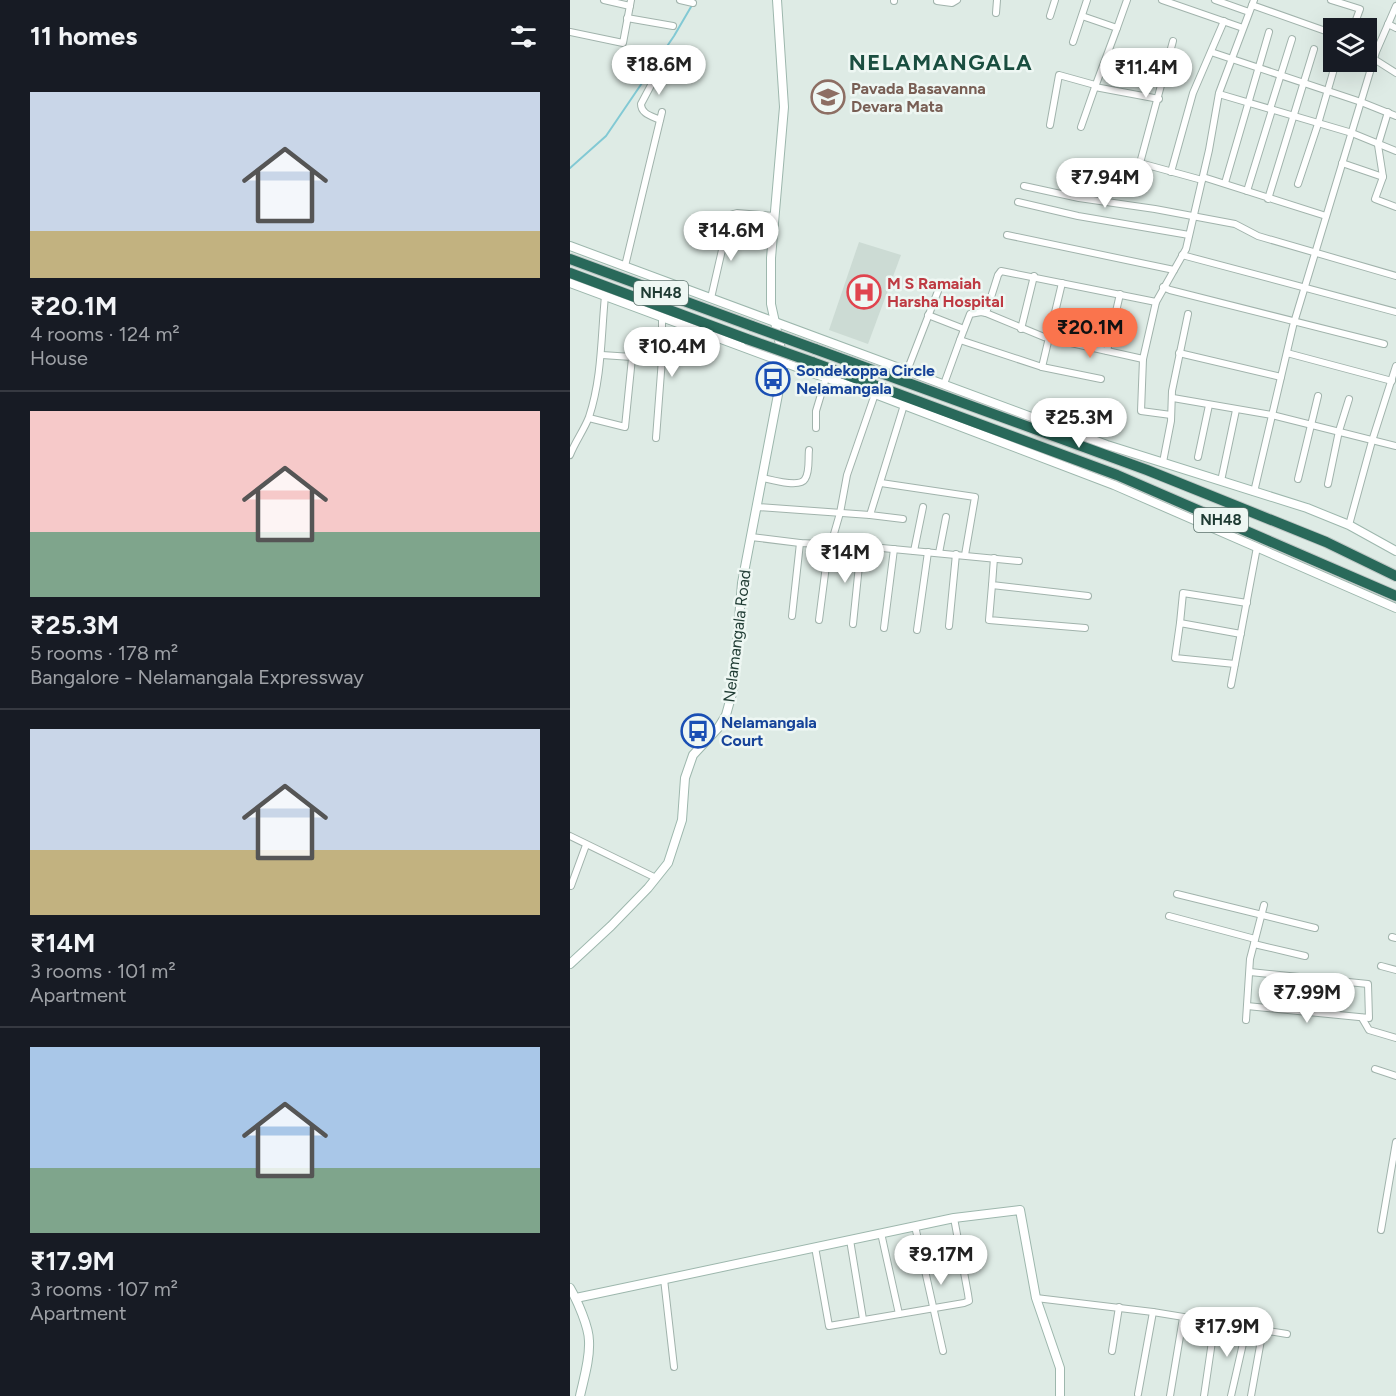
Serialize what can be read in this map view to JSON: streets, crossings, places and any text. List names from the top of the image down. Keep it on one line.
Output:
{"streets":{"highway":["NH48"],"street":["Nelamangala Road"]},"districts":["NELAMANGALA"],"places":{"school or university":["Pavada Basavanna Devara Mata"],"hospital":["M S Ramaiah Harsha Hospital"],"bus stop":["Sondekoppa Circle Nelamangala","Nelamangala Court"]},"page":{"heading":"11 homes","price":["₹18.6M","₹11.4M","₹7.94M","₹14.6M","₹20.1M","₹10.4M","₹25.3M","₹14M","₹7.99M","₹9.17M","₹17.9M"],"list":[{"name":"₹20.1M","note":"4 rooms · 124 m² · House"},{"name":"₹25.3M","note":"5 rooms · 178 m² · Bangalore - Nelamangala Expressway"},{"name":"₹14M","note":"3 rooms · 101 m² · Apartment"},{"name":"₹17.9M","note":"3 rooms · 107 m² · Apartment"}]}}
